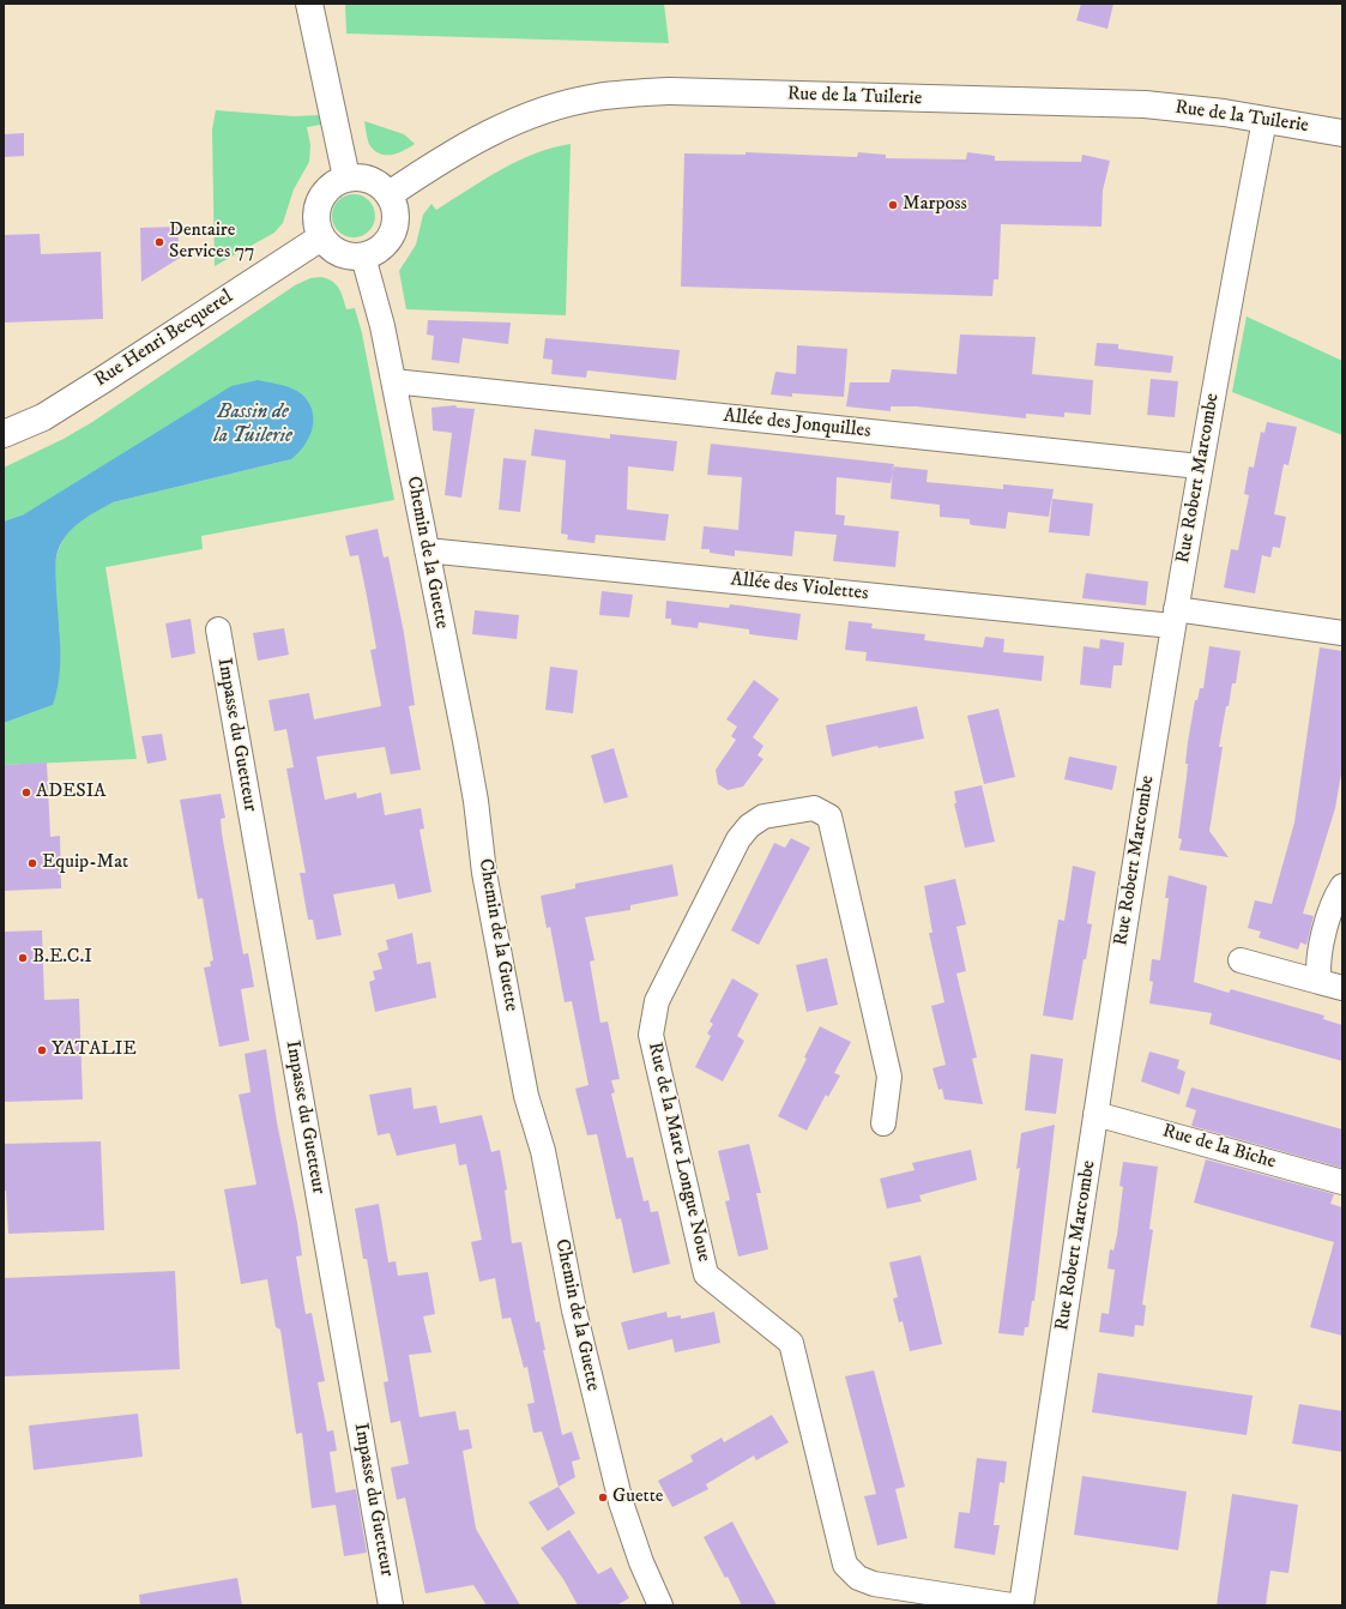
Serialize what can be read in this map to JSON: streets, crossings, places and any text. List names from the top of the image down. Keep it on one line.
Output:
{"streets":{"street":["Rue de la Tuilerie","Rue Henri Becquerel","Allée des Jonquilles","Rue Robert Marcombe","Chemin de la Guette","Allée des Violettes","Impasse du Guetteur","Rue de la Biche","Rue de la Mare Longue Noue"]},"crossings":[["Rue de la Tuilerie","Rue Henri Becquerel"],["Rue de la Tuilerie","Rue Robert Marcombe"],["Rue de la Tuilerie","Chemin de la Guette"],["Rue Henri Becquerel","Chemin de la Guette"],["Allée des Jonquilles","Rue Robert Marcombe"],["Allée des Jonquilles","Chemin de la Guette"],["Rue Robert Marcombe","Allée des Violettes"],["Rue Robert Marcombe","Rue de la Biche"],["Chemin de la Guette","Allée des Violettes"]],"water":["Bassin de la Tuilerie"],"places":["Marposs","Dentaire Services 77","ADESIA","Equip-Mat","B.E.C.I","YATALIE","Guette"]}
